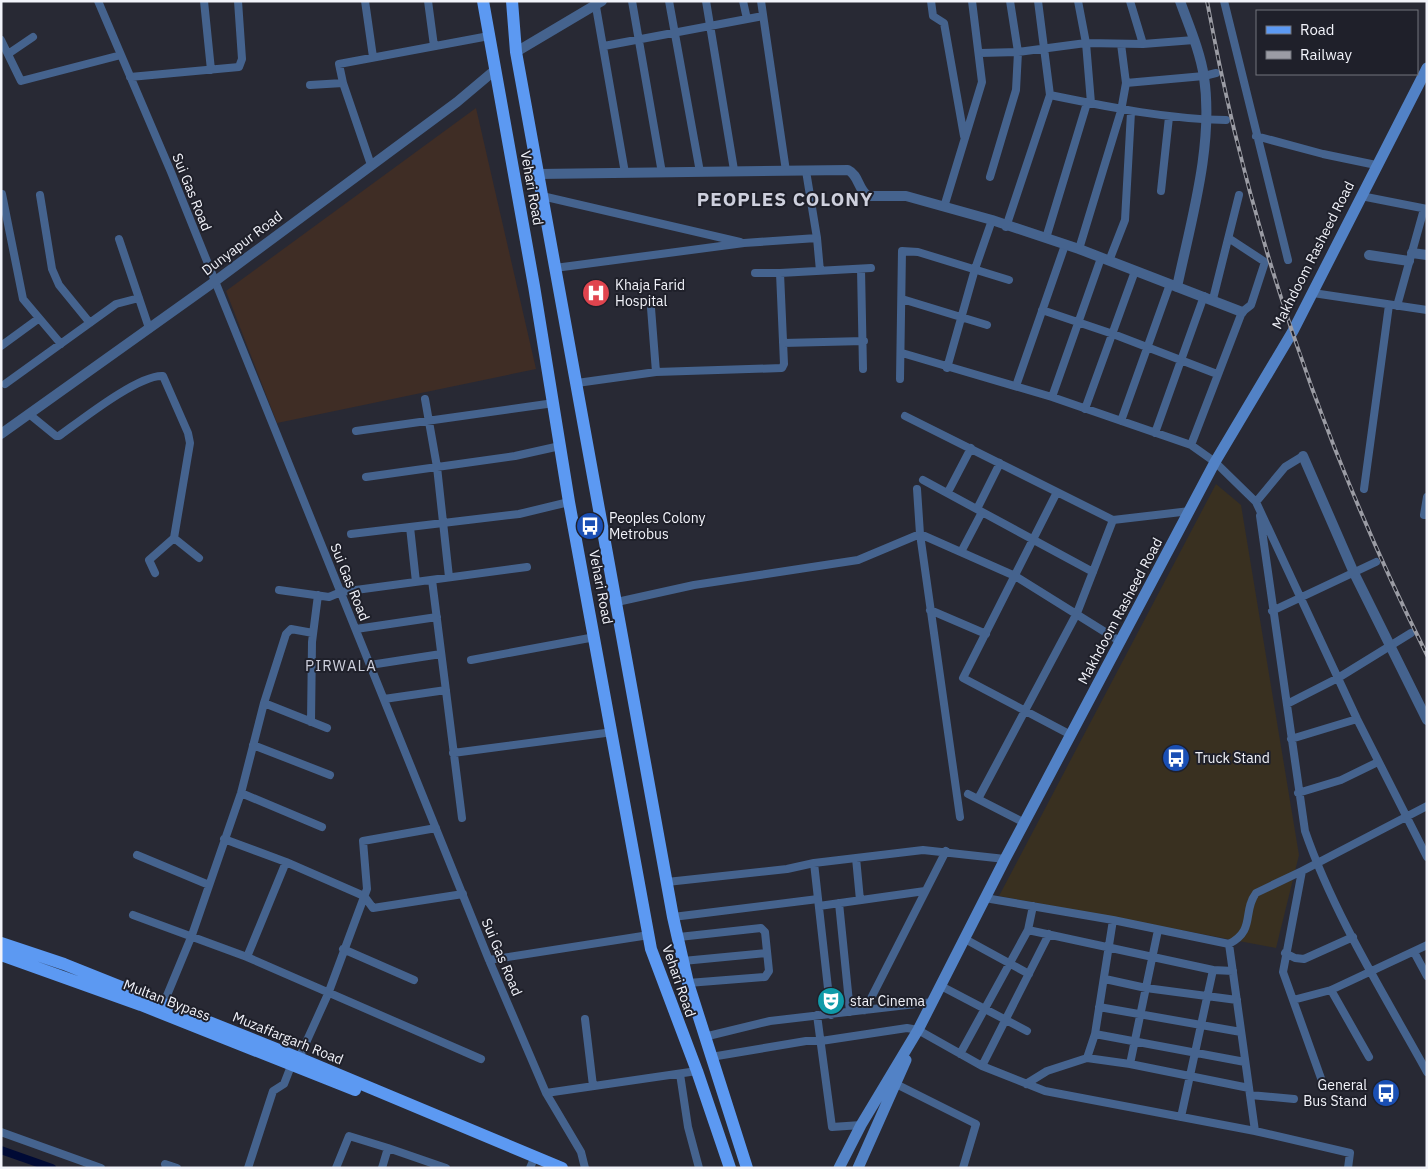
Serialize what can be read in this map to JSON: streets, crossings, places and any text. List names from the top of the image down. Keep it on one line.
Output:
{"streets":{"main road":["Vehari Road","Makhdoom Rasheed Road","Multan Bypass","Muzaffargarh Road"],"street":["Sui Gas Road","Dunyapur Road"]},"crossings":[["Vehari Road","Dunyapur Road"],["Sui Gas Road","Dunyapur Road"],["Multan Bypass","Muzaffargarh Road"]],"districts":["PEOPLES COLONY","PIRWALA"],"places":{"hospital":["Khaja Farid Hospital"],"bus stop":["Peoples Colony Metrobus","Truck Stand","General Bus Stand"],"theatre":["star Cinema"]},"legend":["Road","Railway"]}
